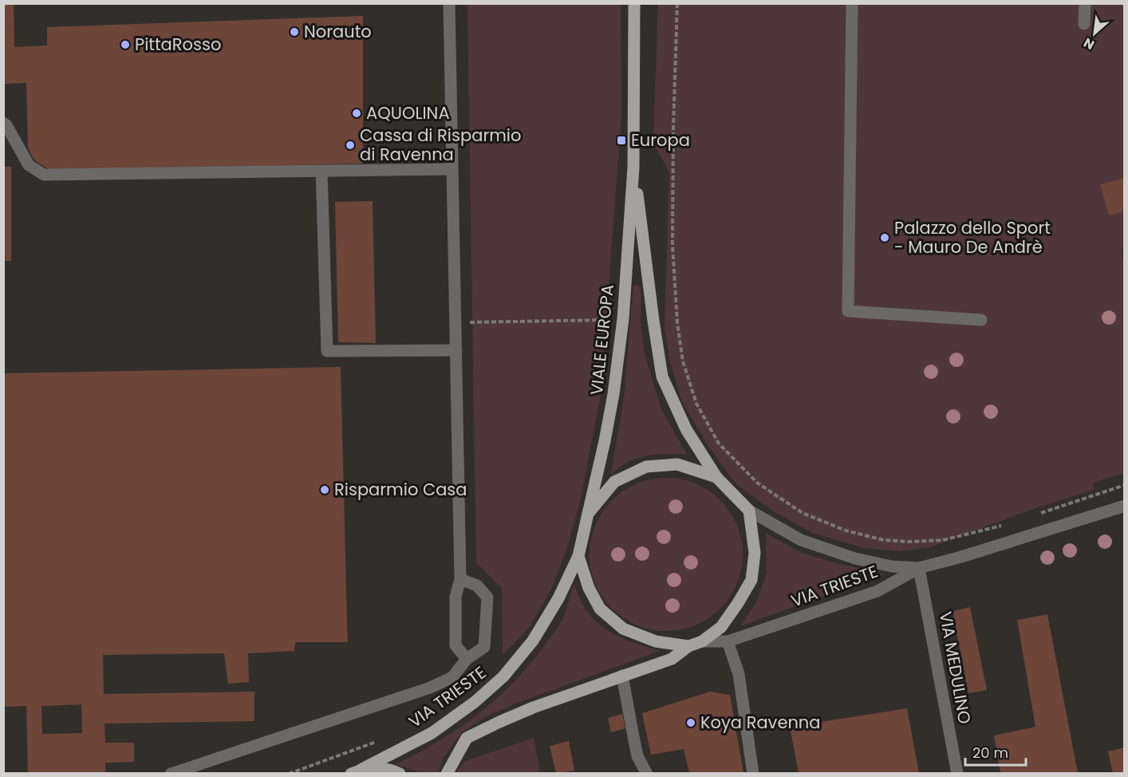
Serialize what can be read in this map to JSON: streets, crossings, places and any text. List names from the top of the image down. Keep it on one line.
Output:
{"streets":{"main road":["VIALE EUROPA","VIA TRIESTE"],"street":["VIA MEDULINO"]},"crossings":[["VIALE EUROPA","VIA TRIESTE"],["VIA TRIESTE","VIA MEDULINO"]],"places":{"other":["Norauto","PittaRosso","AQUOLINA","Cassa di Risparmio di Ravenna","Palazzo dello Sport - Mauro De Andrè","Risparmio Casa","Koya Ravenna"],"transit":["Europa"]},"scale_bar":"20 m","north":"bottom left"}
